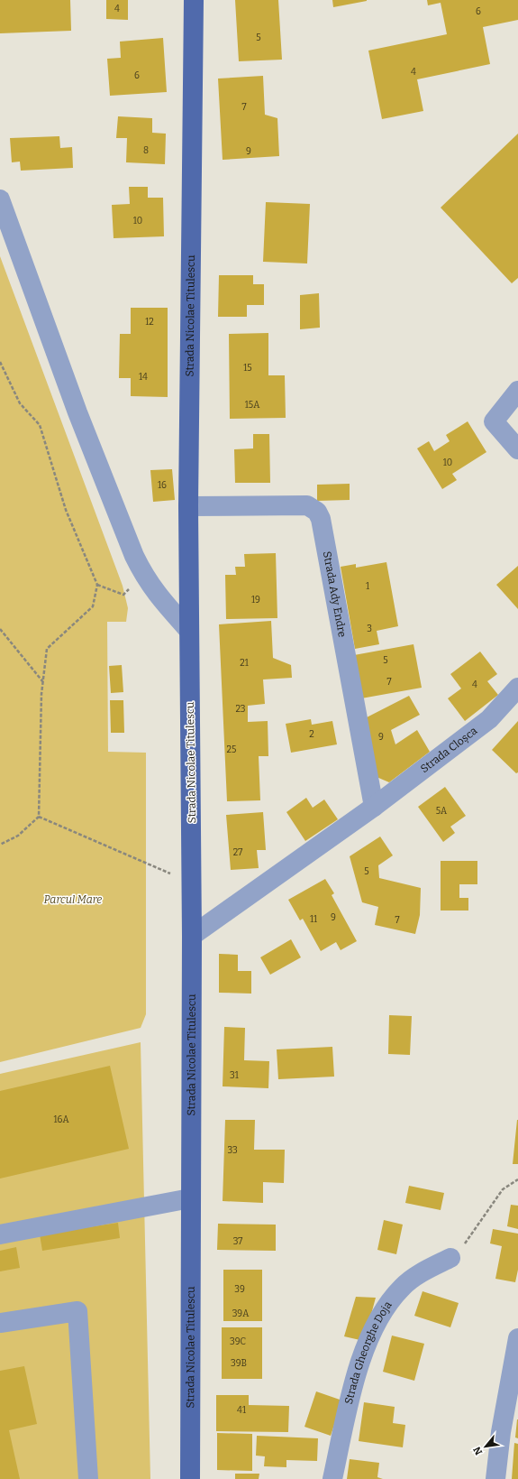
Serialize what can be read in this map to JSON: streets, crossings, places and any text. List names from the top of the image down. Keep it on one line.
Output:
{"streets":{"main road":["Strada Nicolae Titulescu"],"street":["Strada Ady Endre","Strada Cloșca","Strada Gheorghe Doja"]},"crossings":[["Strada Nicolae Titulescu","Strada Ady Endre"],["Strada Nicolae Titulescu","Strada Cloșca"],["Strada Ady Endre","Strada Cloșca"]],"parks":["Parcul Mare"],"house_numbers":["4","6","5","4","6","7","8","9","10","12","15","14","15A","10","16","1","19","3","5","21","7","4","23","2","9","25","5A","27","5","9","11","7","31","16A","33","37","39","39A","39C","39B","41"],"north":"bottom left"}
